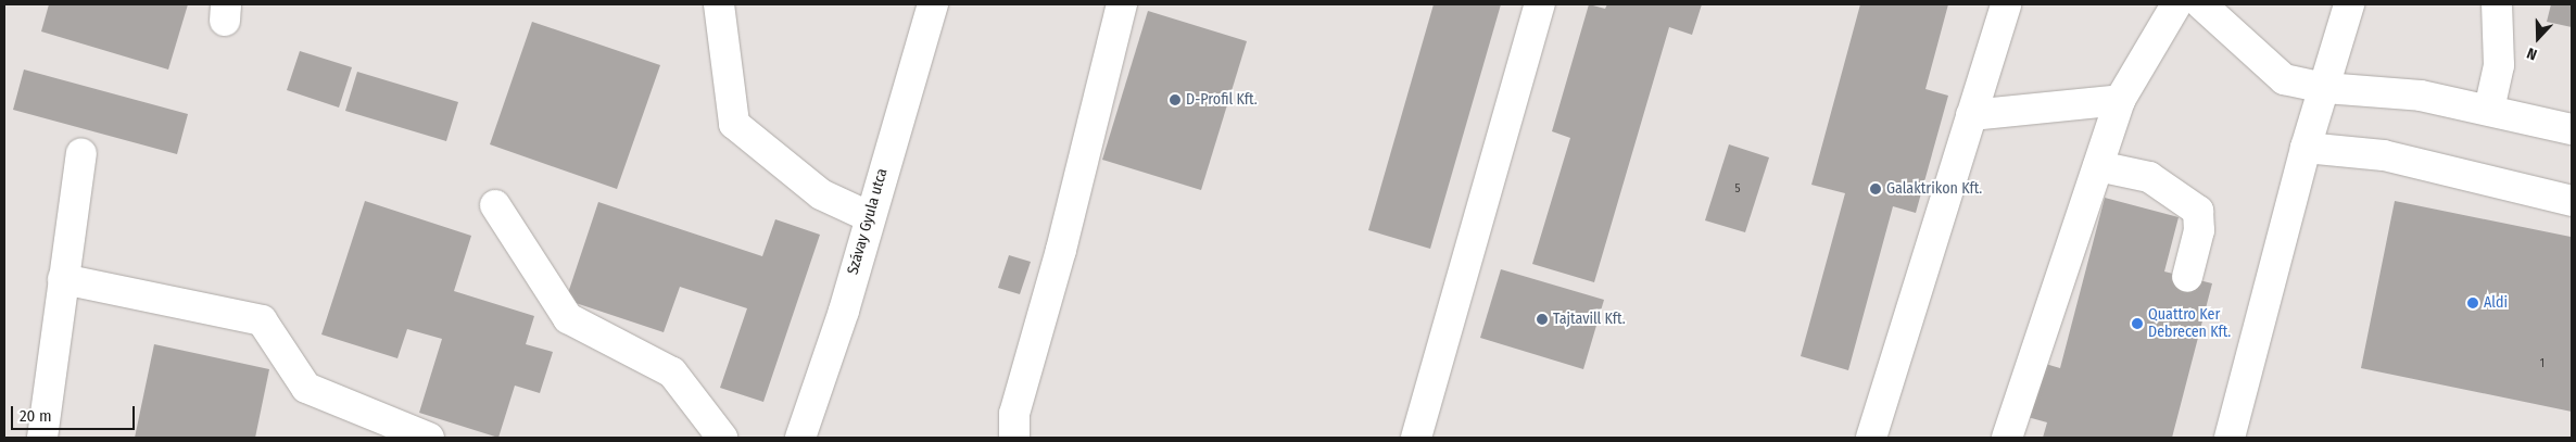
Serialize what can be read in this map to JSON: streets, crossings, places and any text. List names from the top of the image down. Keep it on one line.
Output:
{"streets":{"street":["Szávay Gyula utca"]},"places":["D-Profil Kft.","Galaktrikon Kft.","Aldi","Tajtavill Kft.","Quattro Ker Debrecen Kft."],"house_numbers":["5","1"],"scale_bar":"20 m","north":"bottom"}
